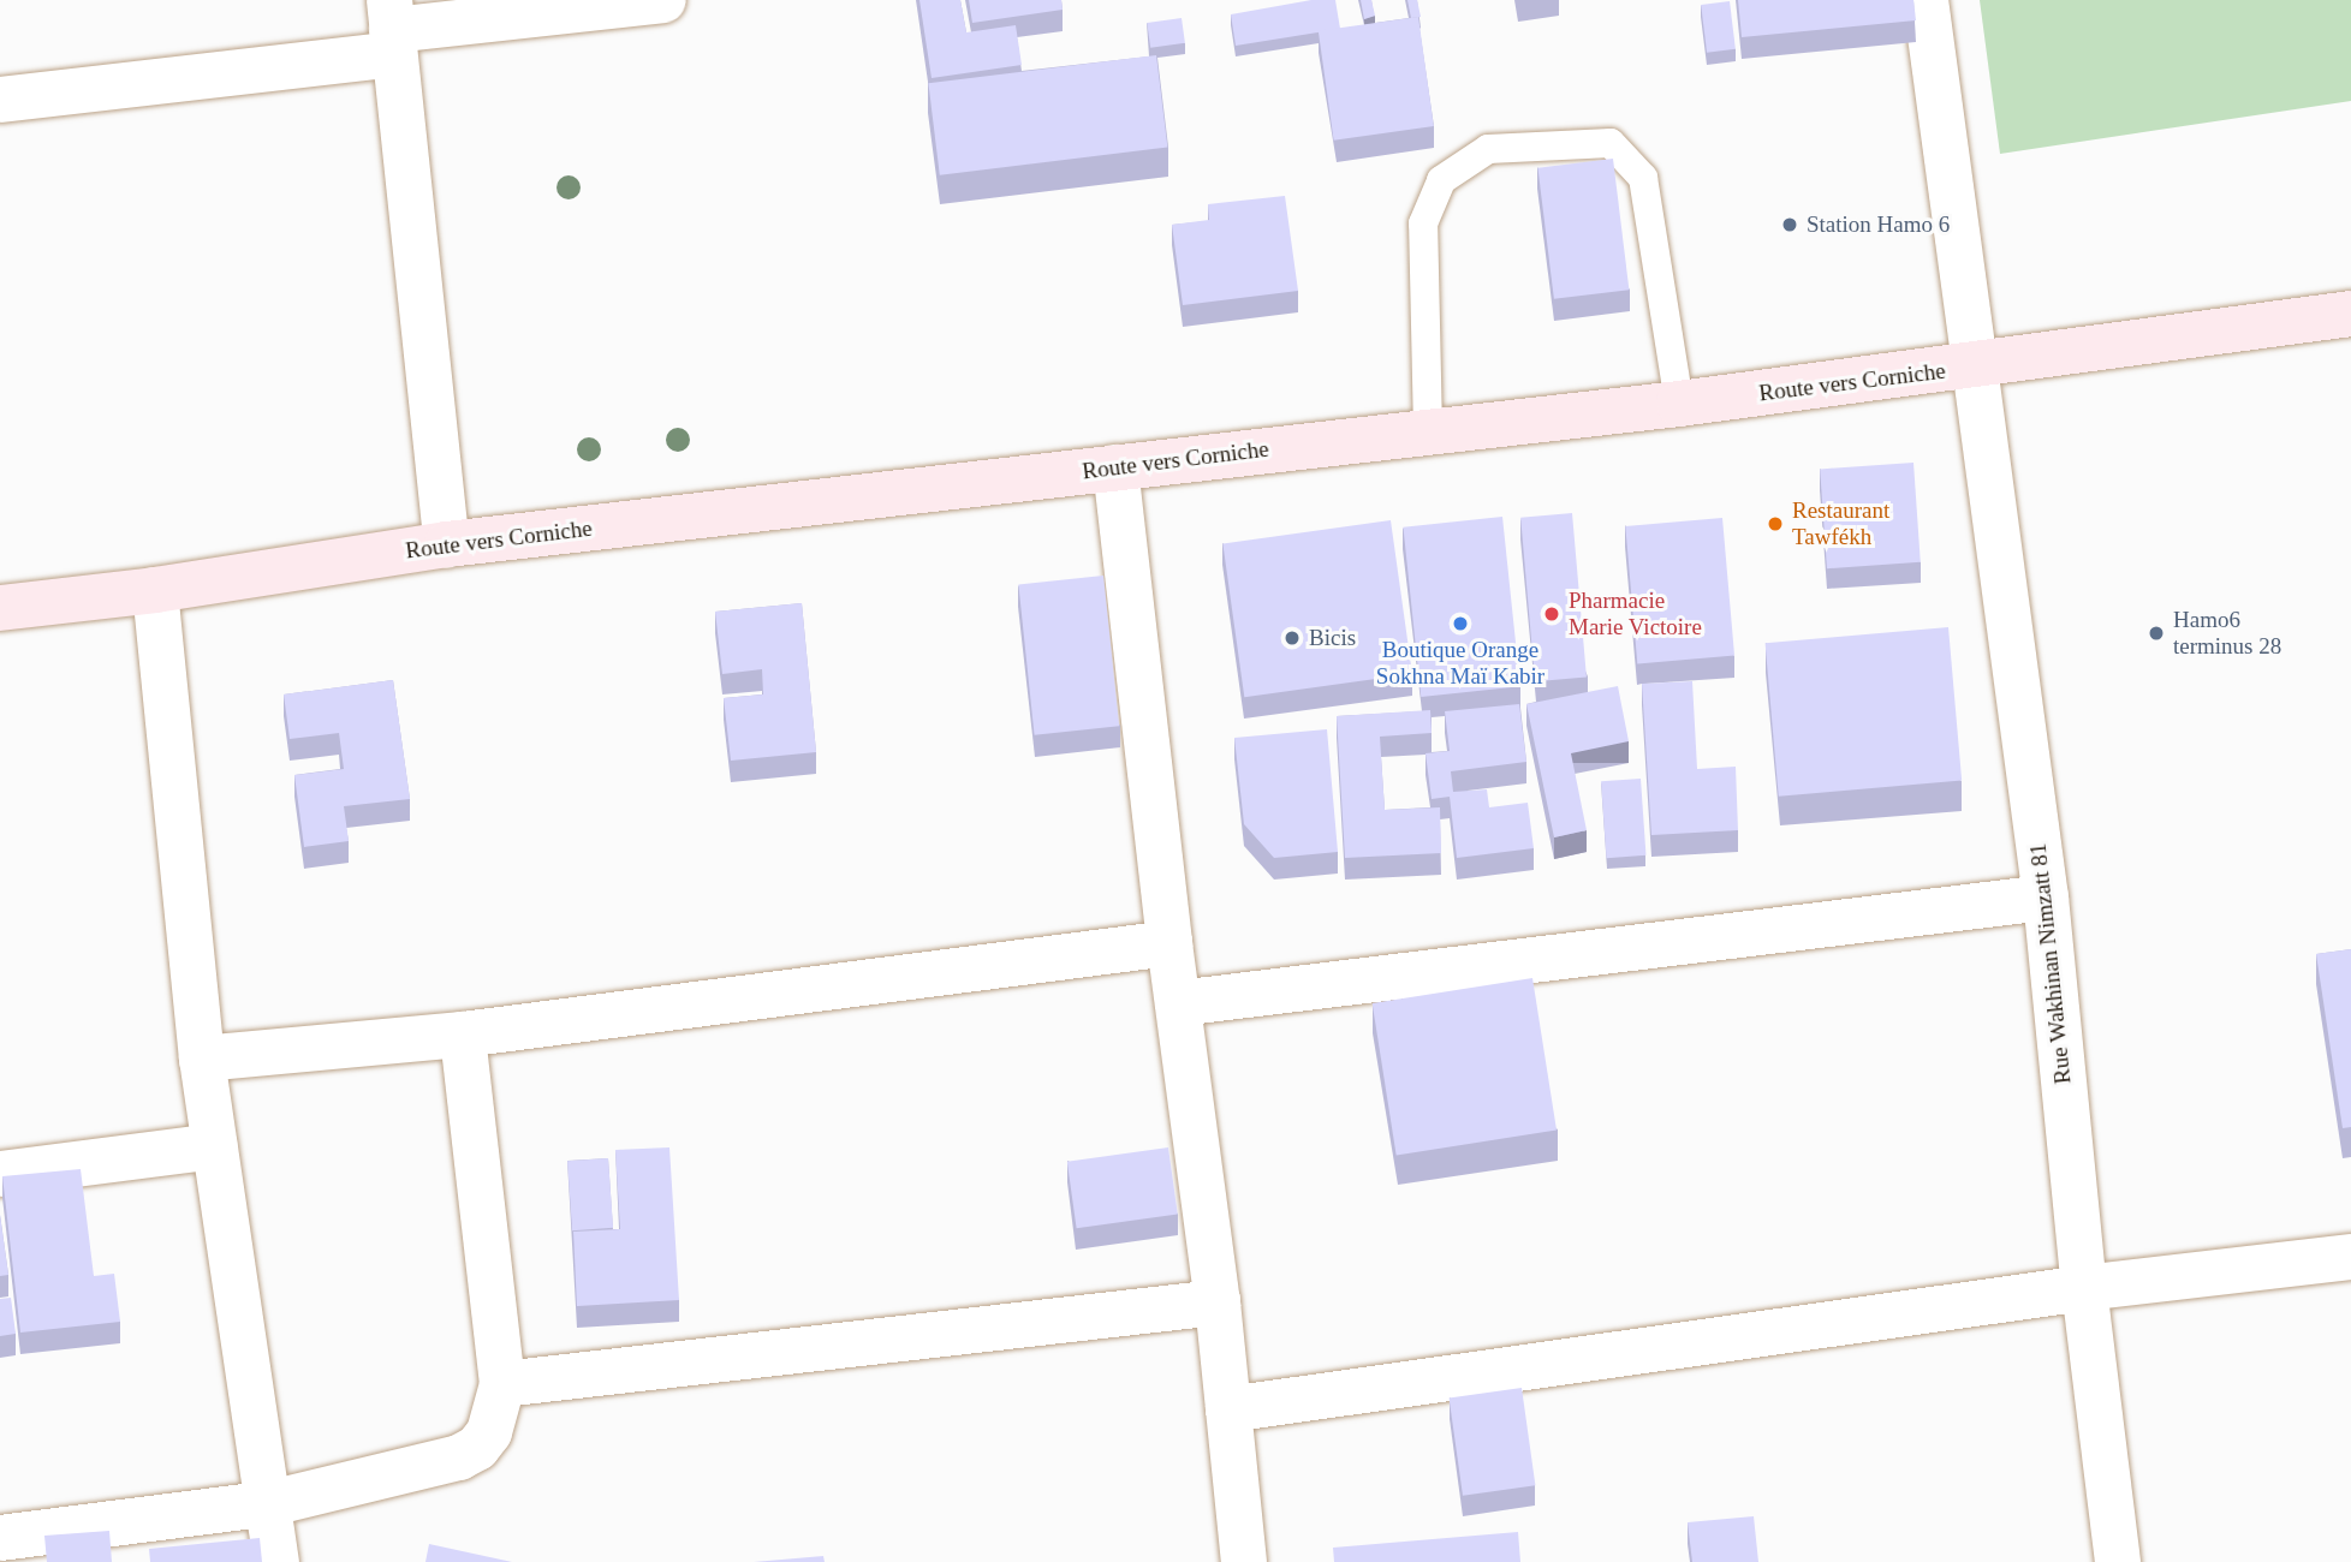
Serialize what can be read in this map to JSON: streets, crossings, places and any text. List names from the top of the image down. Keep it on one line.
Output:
{"streets":{"main road":["Route vers Corniche"],"street":["Rue Wakhinan Nimzatt 81"]},"crossings":[["Route vers Corniche","Rue Wakhinan Nimzatt 81"]],"places":["Station Hamo 6","Restaurant Tawfékh","Pharmacie Marie Victoire","Boutique Orange Sokhna Maï Kabir","Hamo6 terminus 28","Bicis"]}
